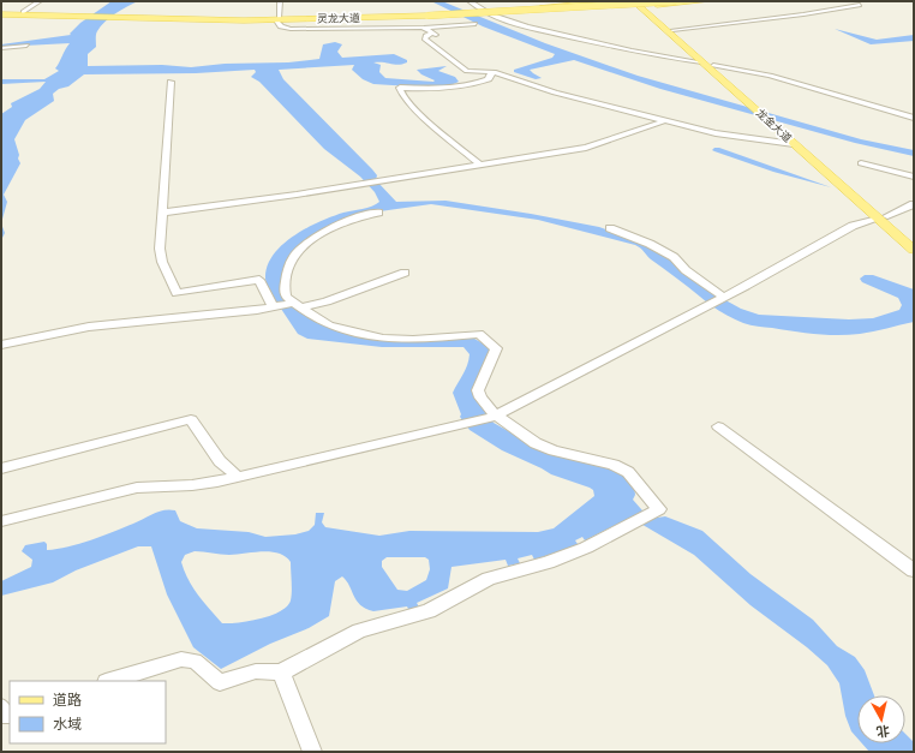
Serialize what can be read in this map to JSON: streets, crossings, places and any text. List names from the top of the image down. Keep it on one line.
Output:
{"streets":{"main road":["灵龙大道","龙金大道"]},"crossings":[["灵龙大道","龙金大道"]],"legend":["道路","水域"],"north":"bottom"}
